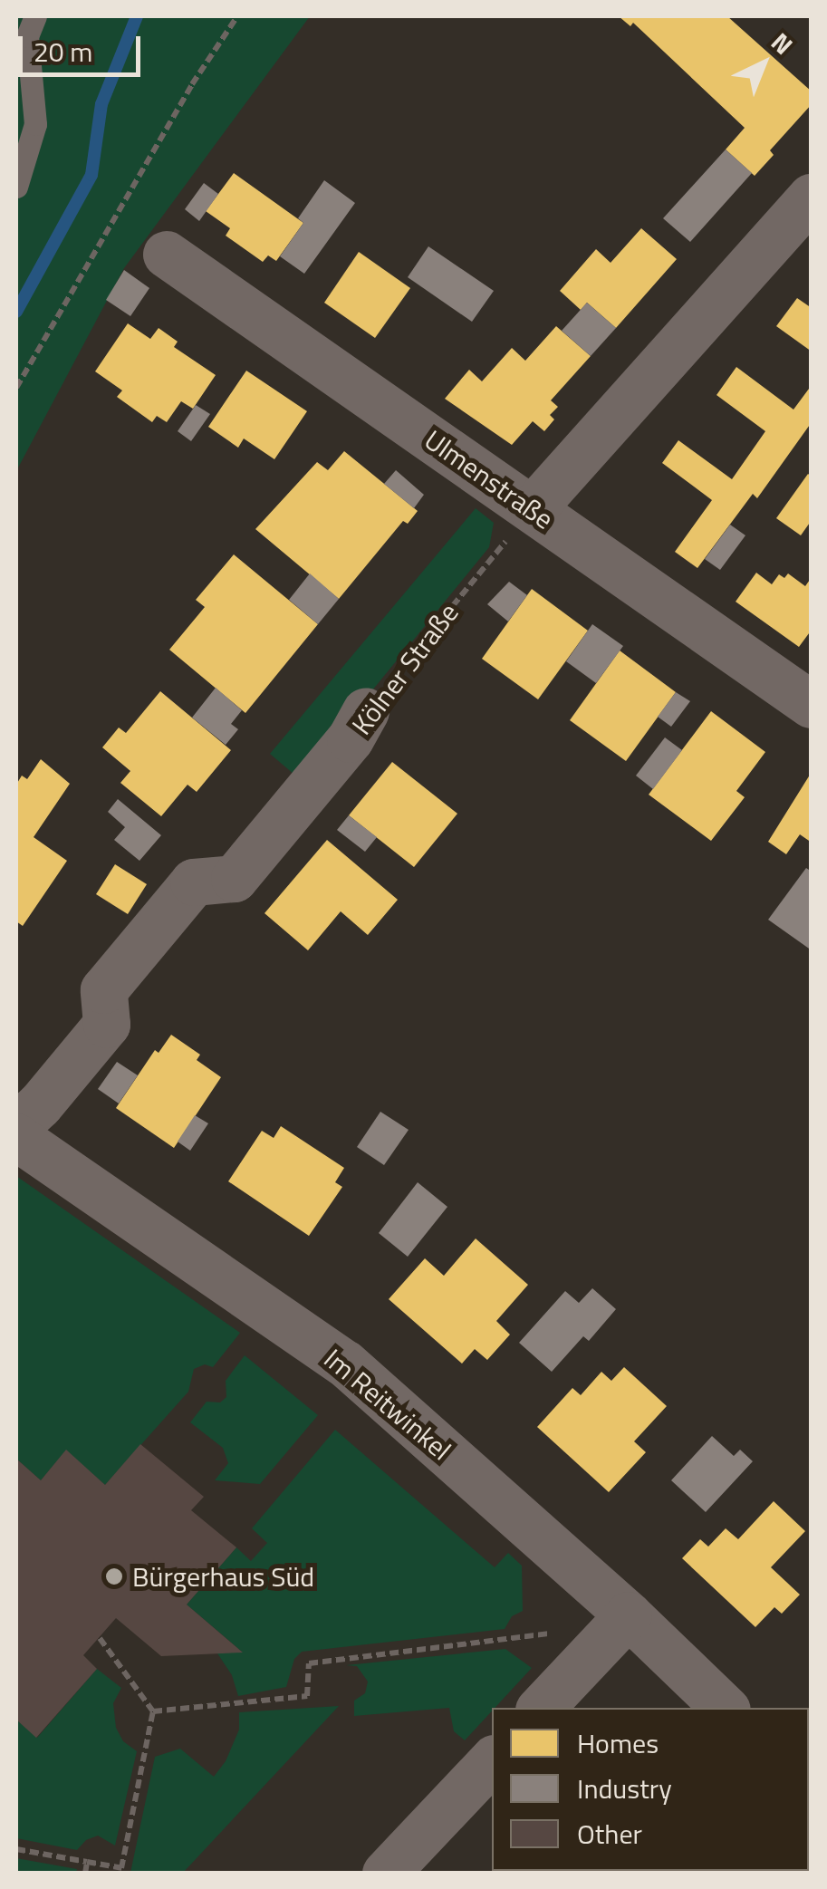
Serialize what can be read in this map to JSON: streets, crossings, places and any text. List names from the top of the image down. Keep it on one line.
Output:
{"streets":{"street":["Ulmenstraße","Kölner Straße","Im Reitwinkel"]},"crossings":[["Ulmenstraße","Kölner Straße"],["Kölner Straße","Im Reitwinkel"]],"places":["Bürgerhaus Süd"],"legend":["Homes","Industry","Other"],"scale_bar":"20 m","north":"top right"}
